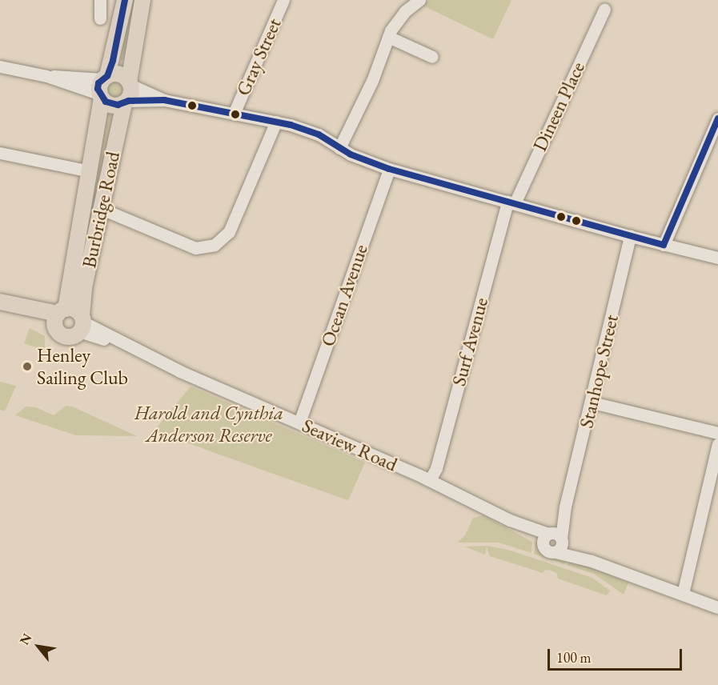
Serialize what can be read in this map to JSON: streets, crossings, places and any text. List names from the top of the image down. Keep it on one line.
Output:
{"streets":{"main road":["Burbridge Road"],"street":["Gray Street","Dineen Place","Ocean Avenue","Surf Avenue","Stanhope Street","Seaview Road"]},"crossings":[["Dineen Place","Surf Avenue"],["Burbridge Road","Seaview Road"],["Ocean Avenue","Seaview Road"],["Surf Avenue","Seaview Road"],["Stanhope Street","Seaview Road"]],"parks":["Harold and Cynthia Anderson Reserve"],"places":["Henley Sailing Club"],"scale_bar":"100 m","north":"top left"}
